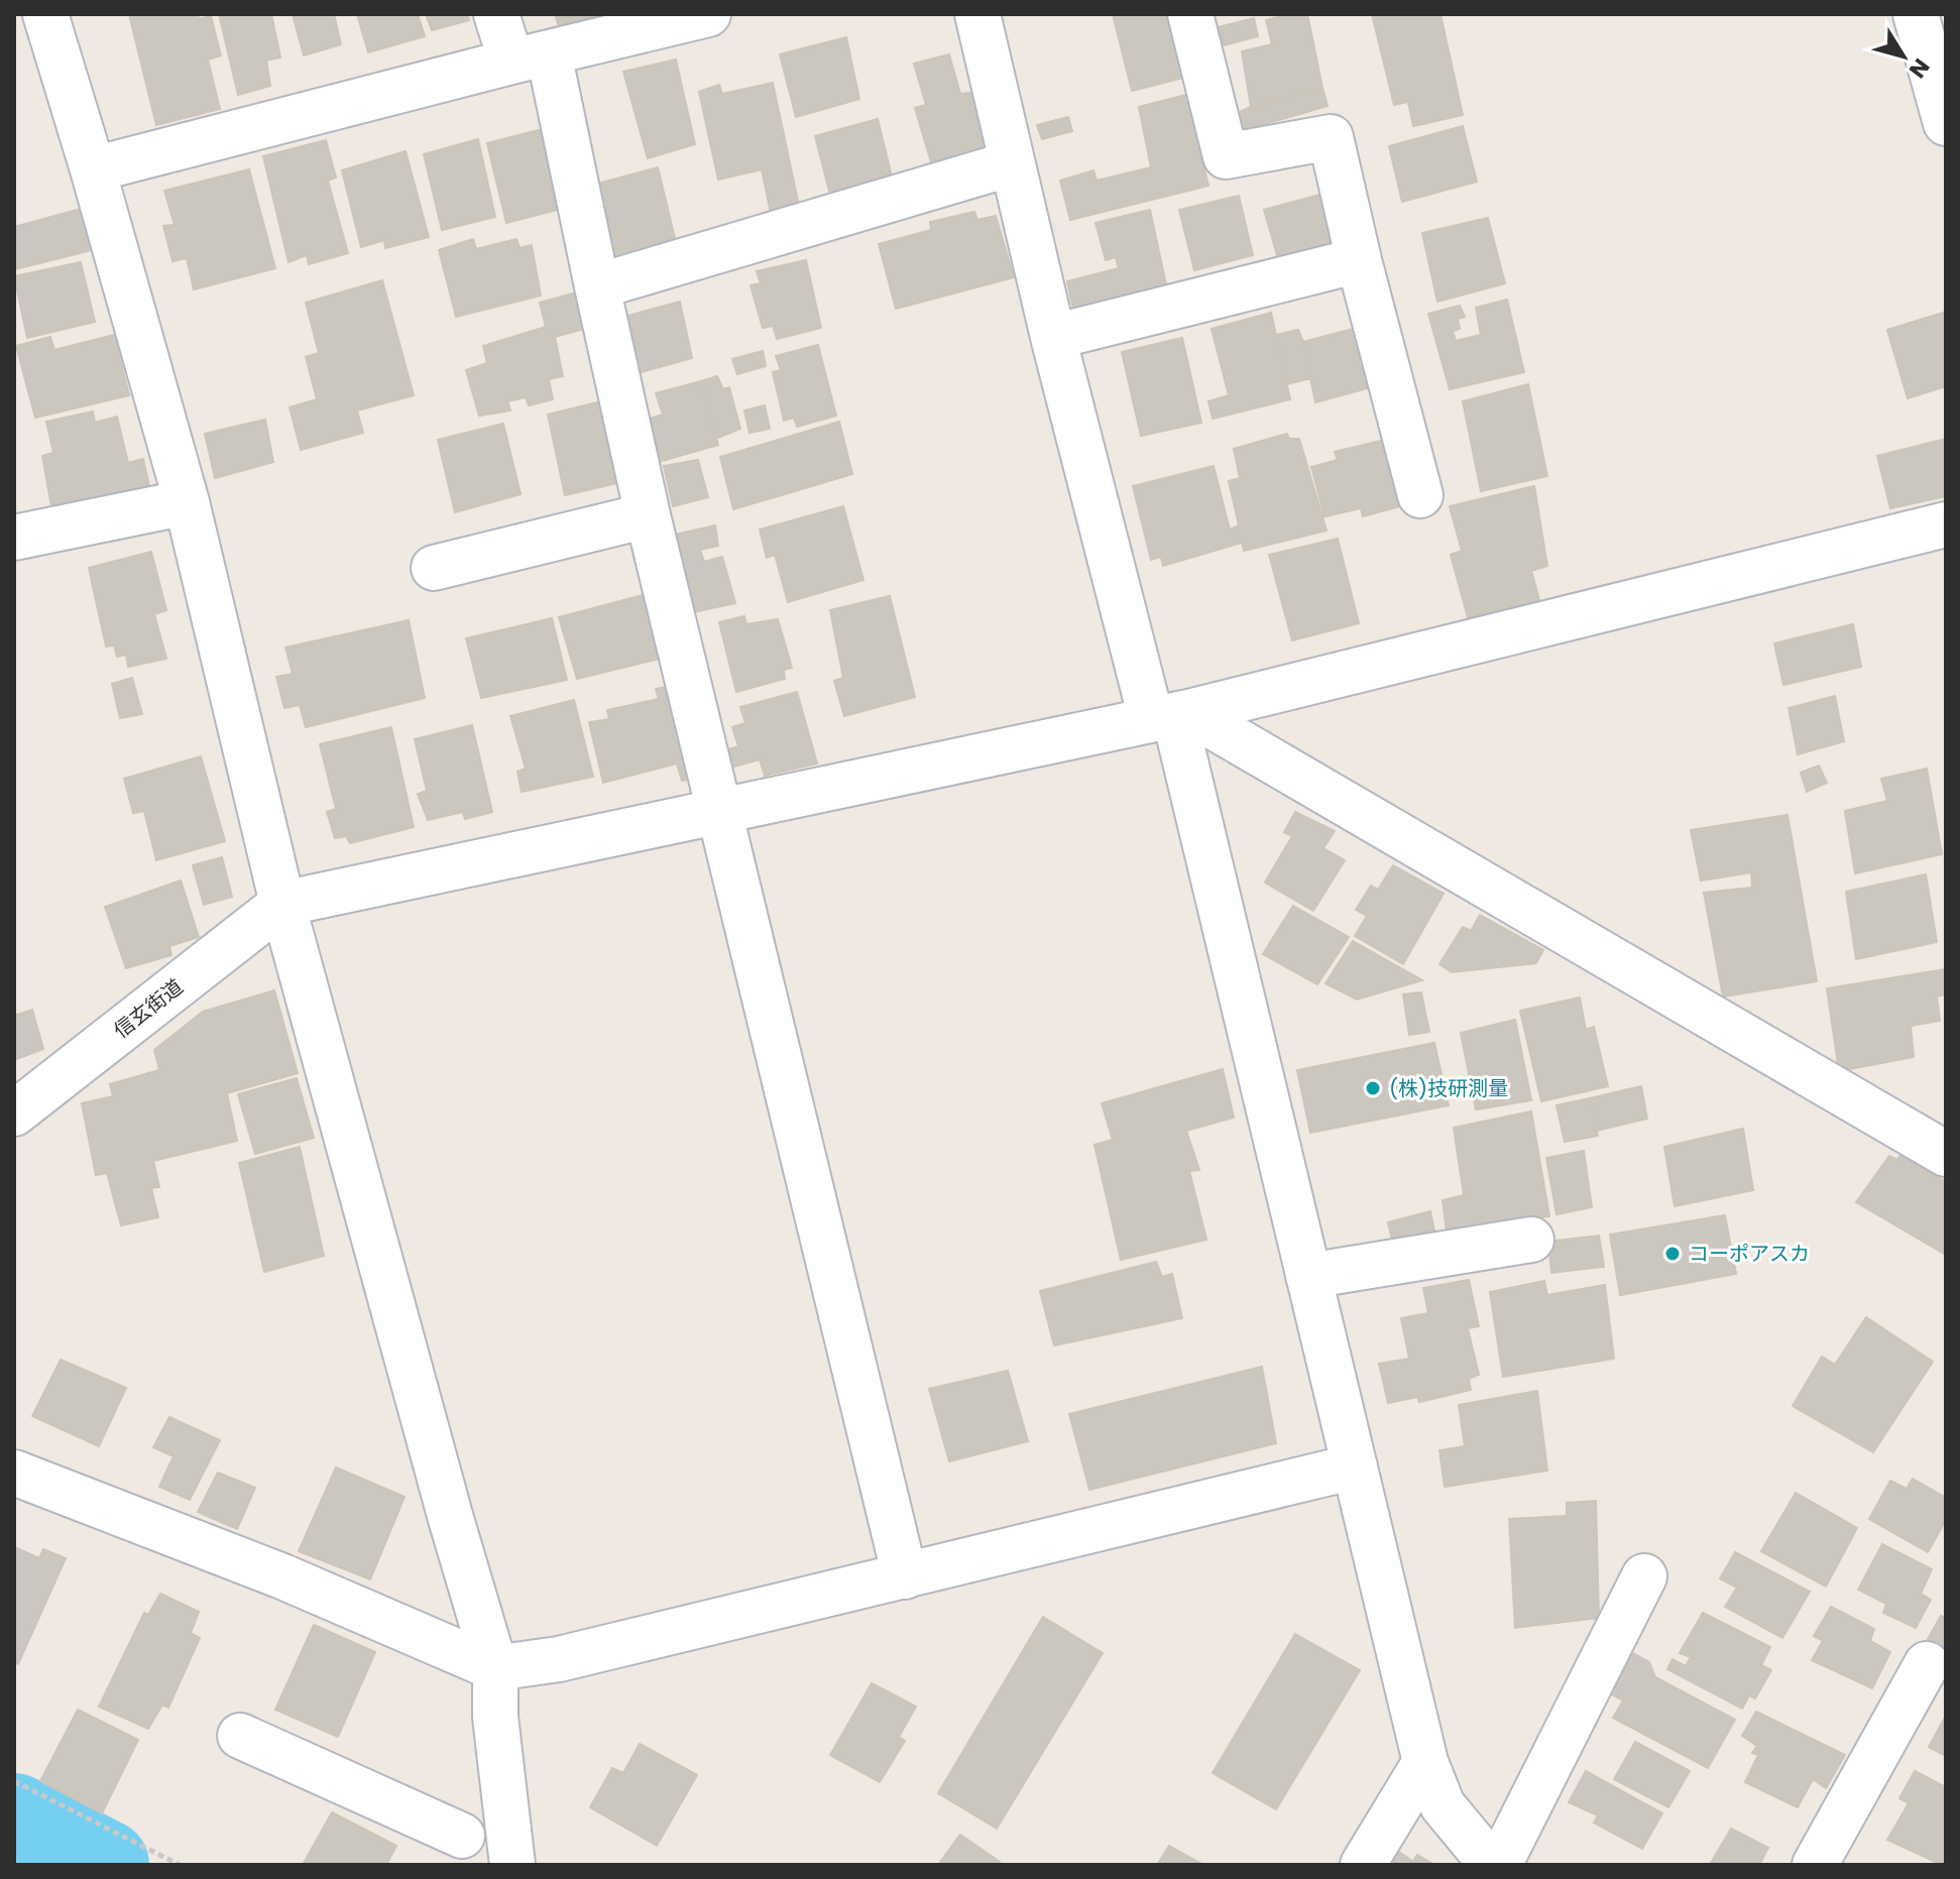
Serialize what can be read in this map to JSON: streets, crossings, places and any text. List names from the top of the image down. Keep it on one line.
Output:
{"streets":{"street":["信玄街道"]},"places":["(株)技研測量","コーポアスカ"],"north":"bottom right"}
